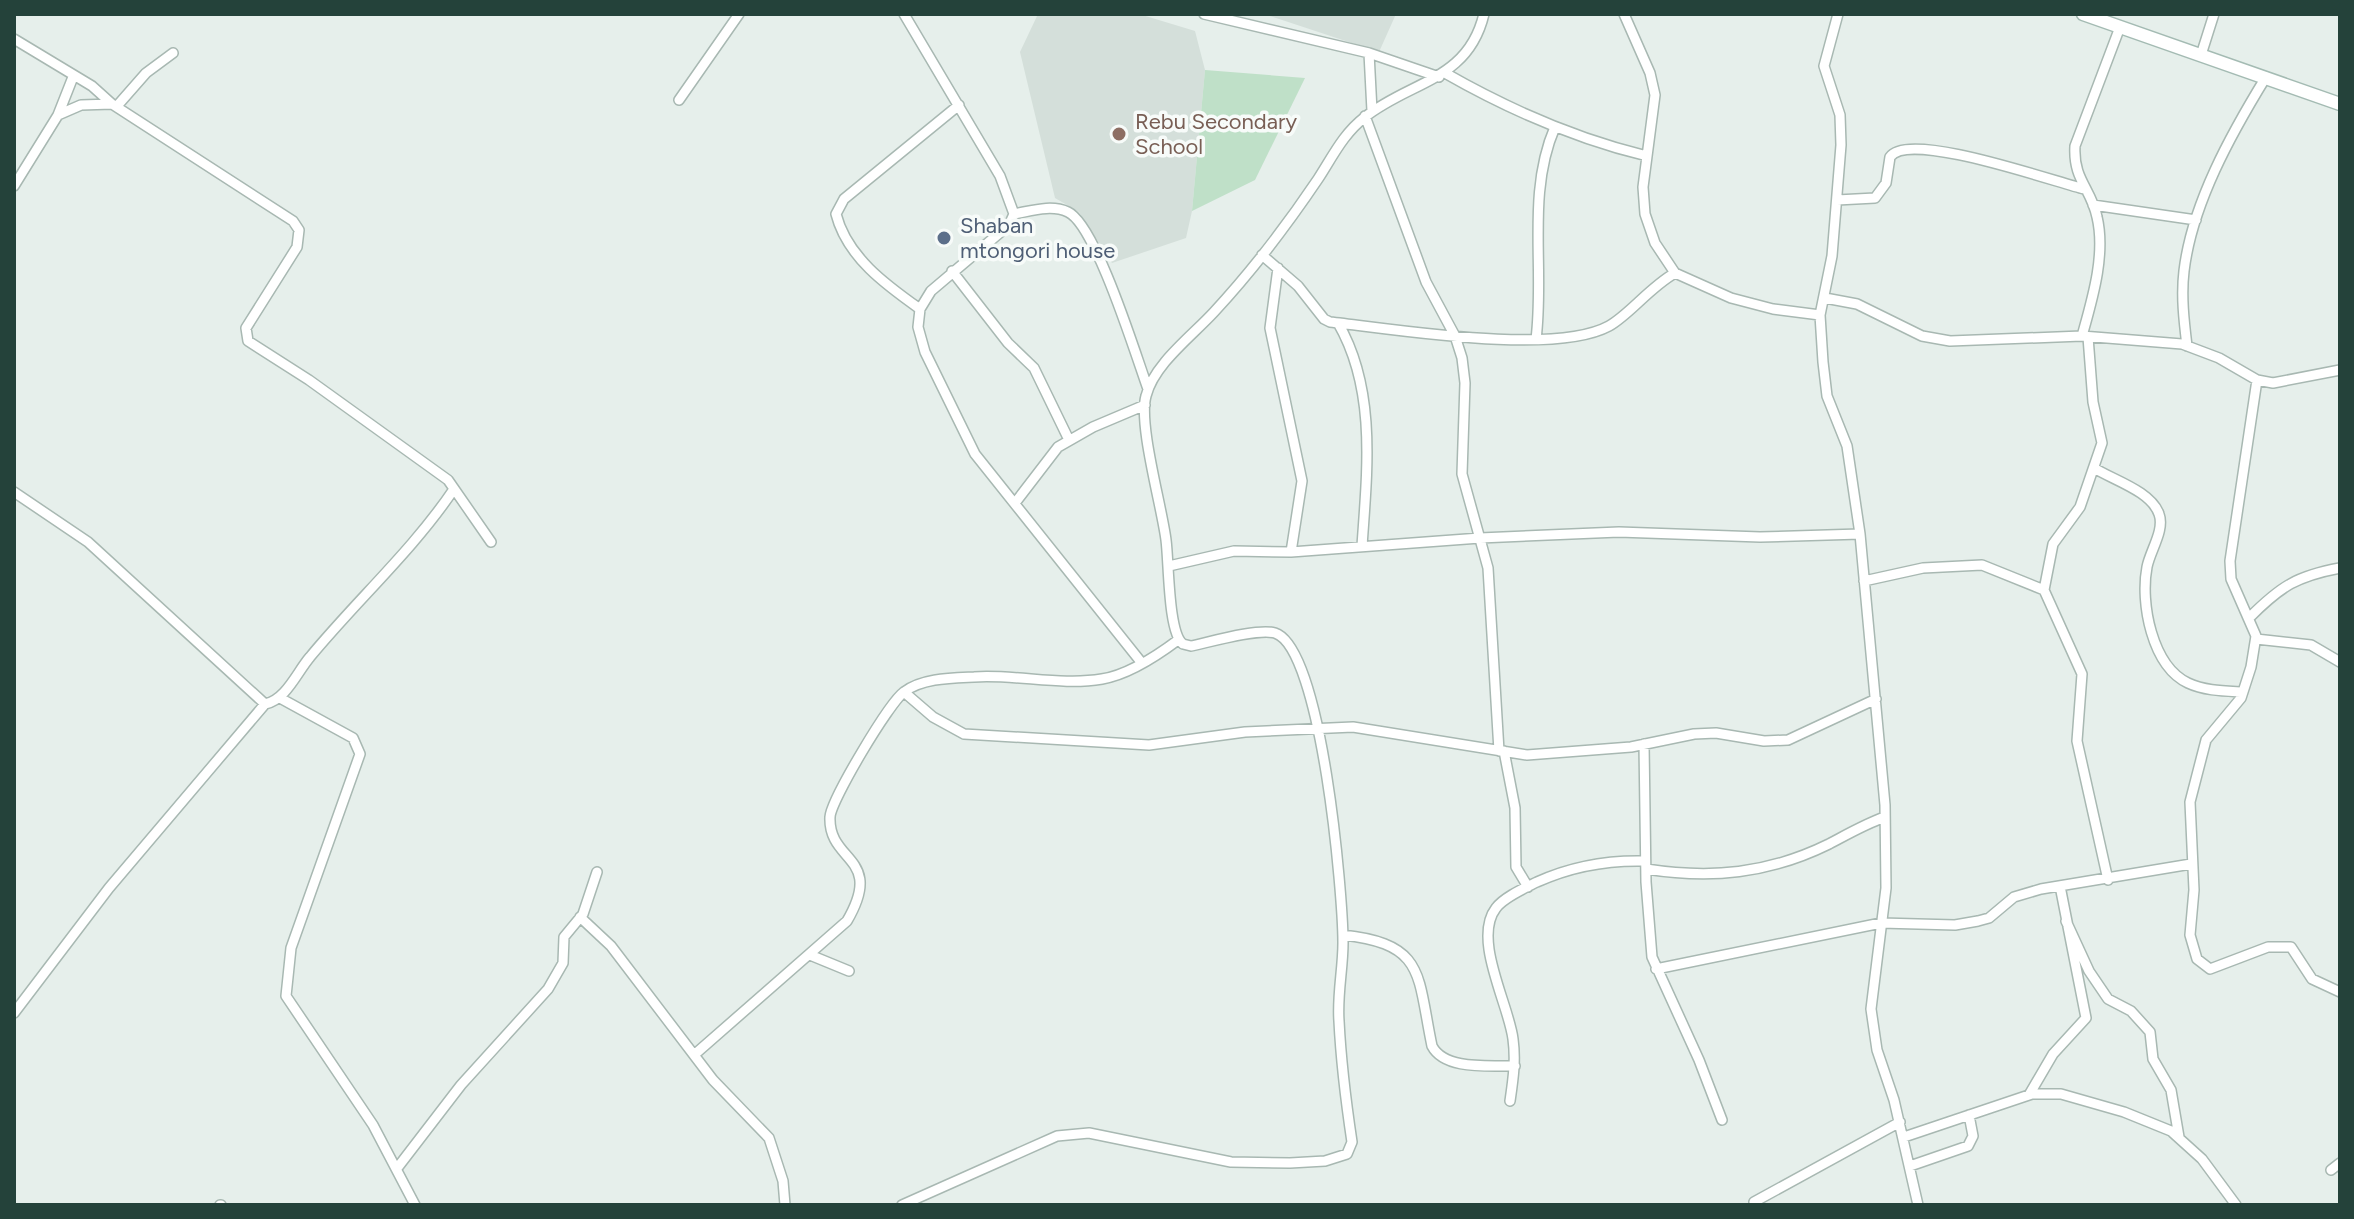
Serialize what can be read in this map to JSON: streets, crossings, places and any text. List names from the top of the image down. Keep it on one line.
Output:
{"places":["Rebu Secondary School","Shaban mtongori house"]}
